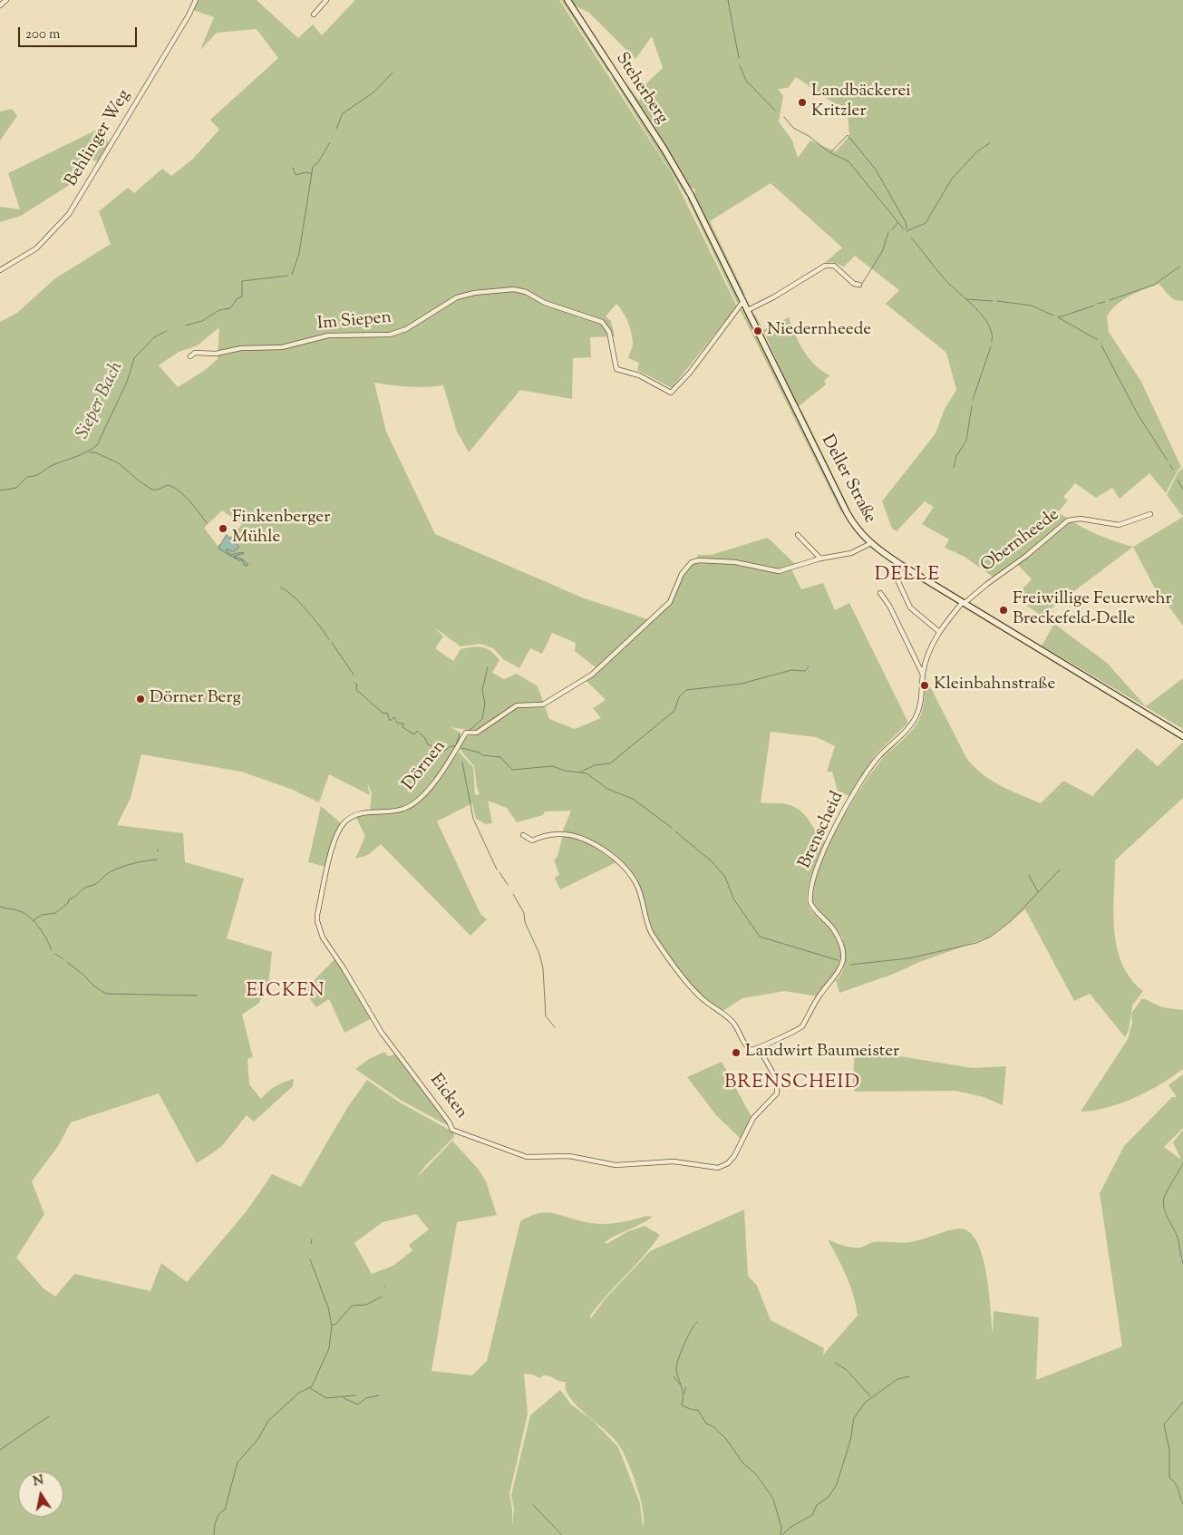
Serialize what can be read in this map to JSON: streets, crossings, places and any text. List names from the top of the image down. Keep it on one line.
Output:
{"streets":{"main road":["Steherberg","Deller Straße"],"street":["Behlinger Weg","Im Siepen","Obernheede","Dörnen","Brenscheid","Eicken"]},"crossings":[["Steherberg","Deller Straße"],["Im Siepen","Deller Straße"],["Deller Straße","Obernheede"],["Obernheede","Brenscheid"],["Dörnen","Eicken"],["Brenscheid","Eicken"]],"districts":["DELLE","EICKEN","BRENSCHEID"],"water":["Sieper Bach"],"places":["Landbäckerei Kritzler","Niedernheede","Finkenberger Mühle","Freiwillige Feuerwehr Breckefeld-Delle","Kleinbahnstraße","Dörner Berg","Landwirt Baumeister"],"scale_bar":"200 m","north":"top"}
